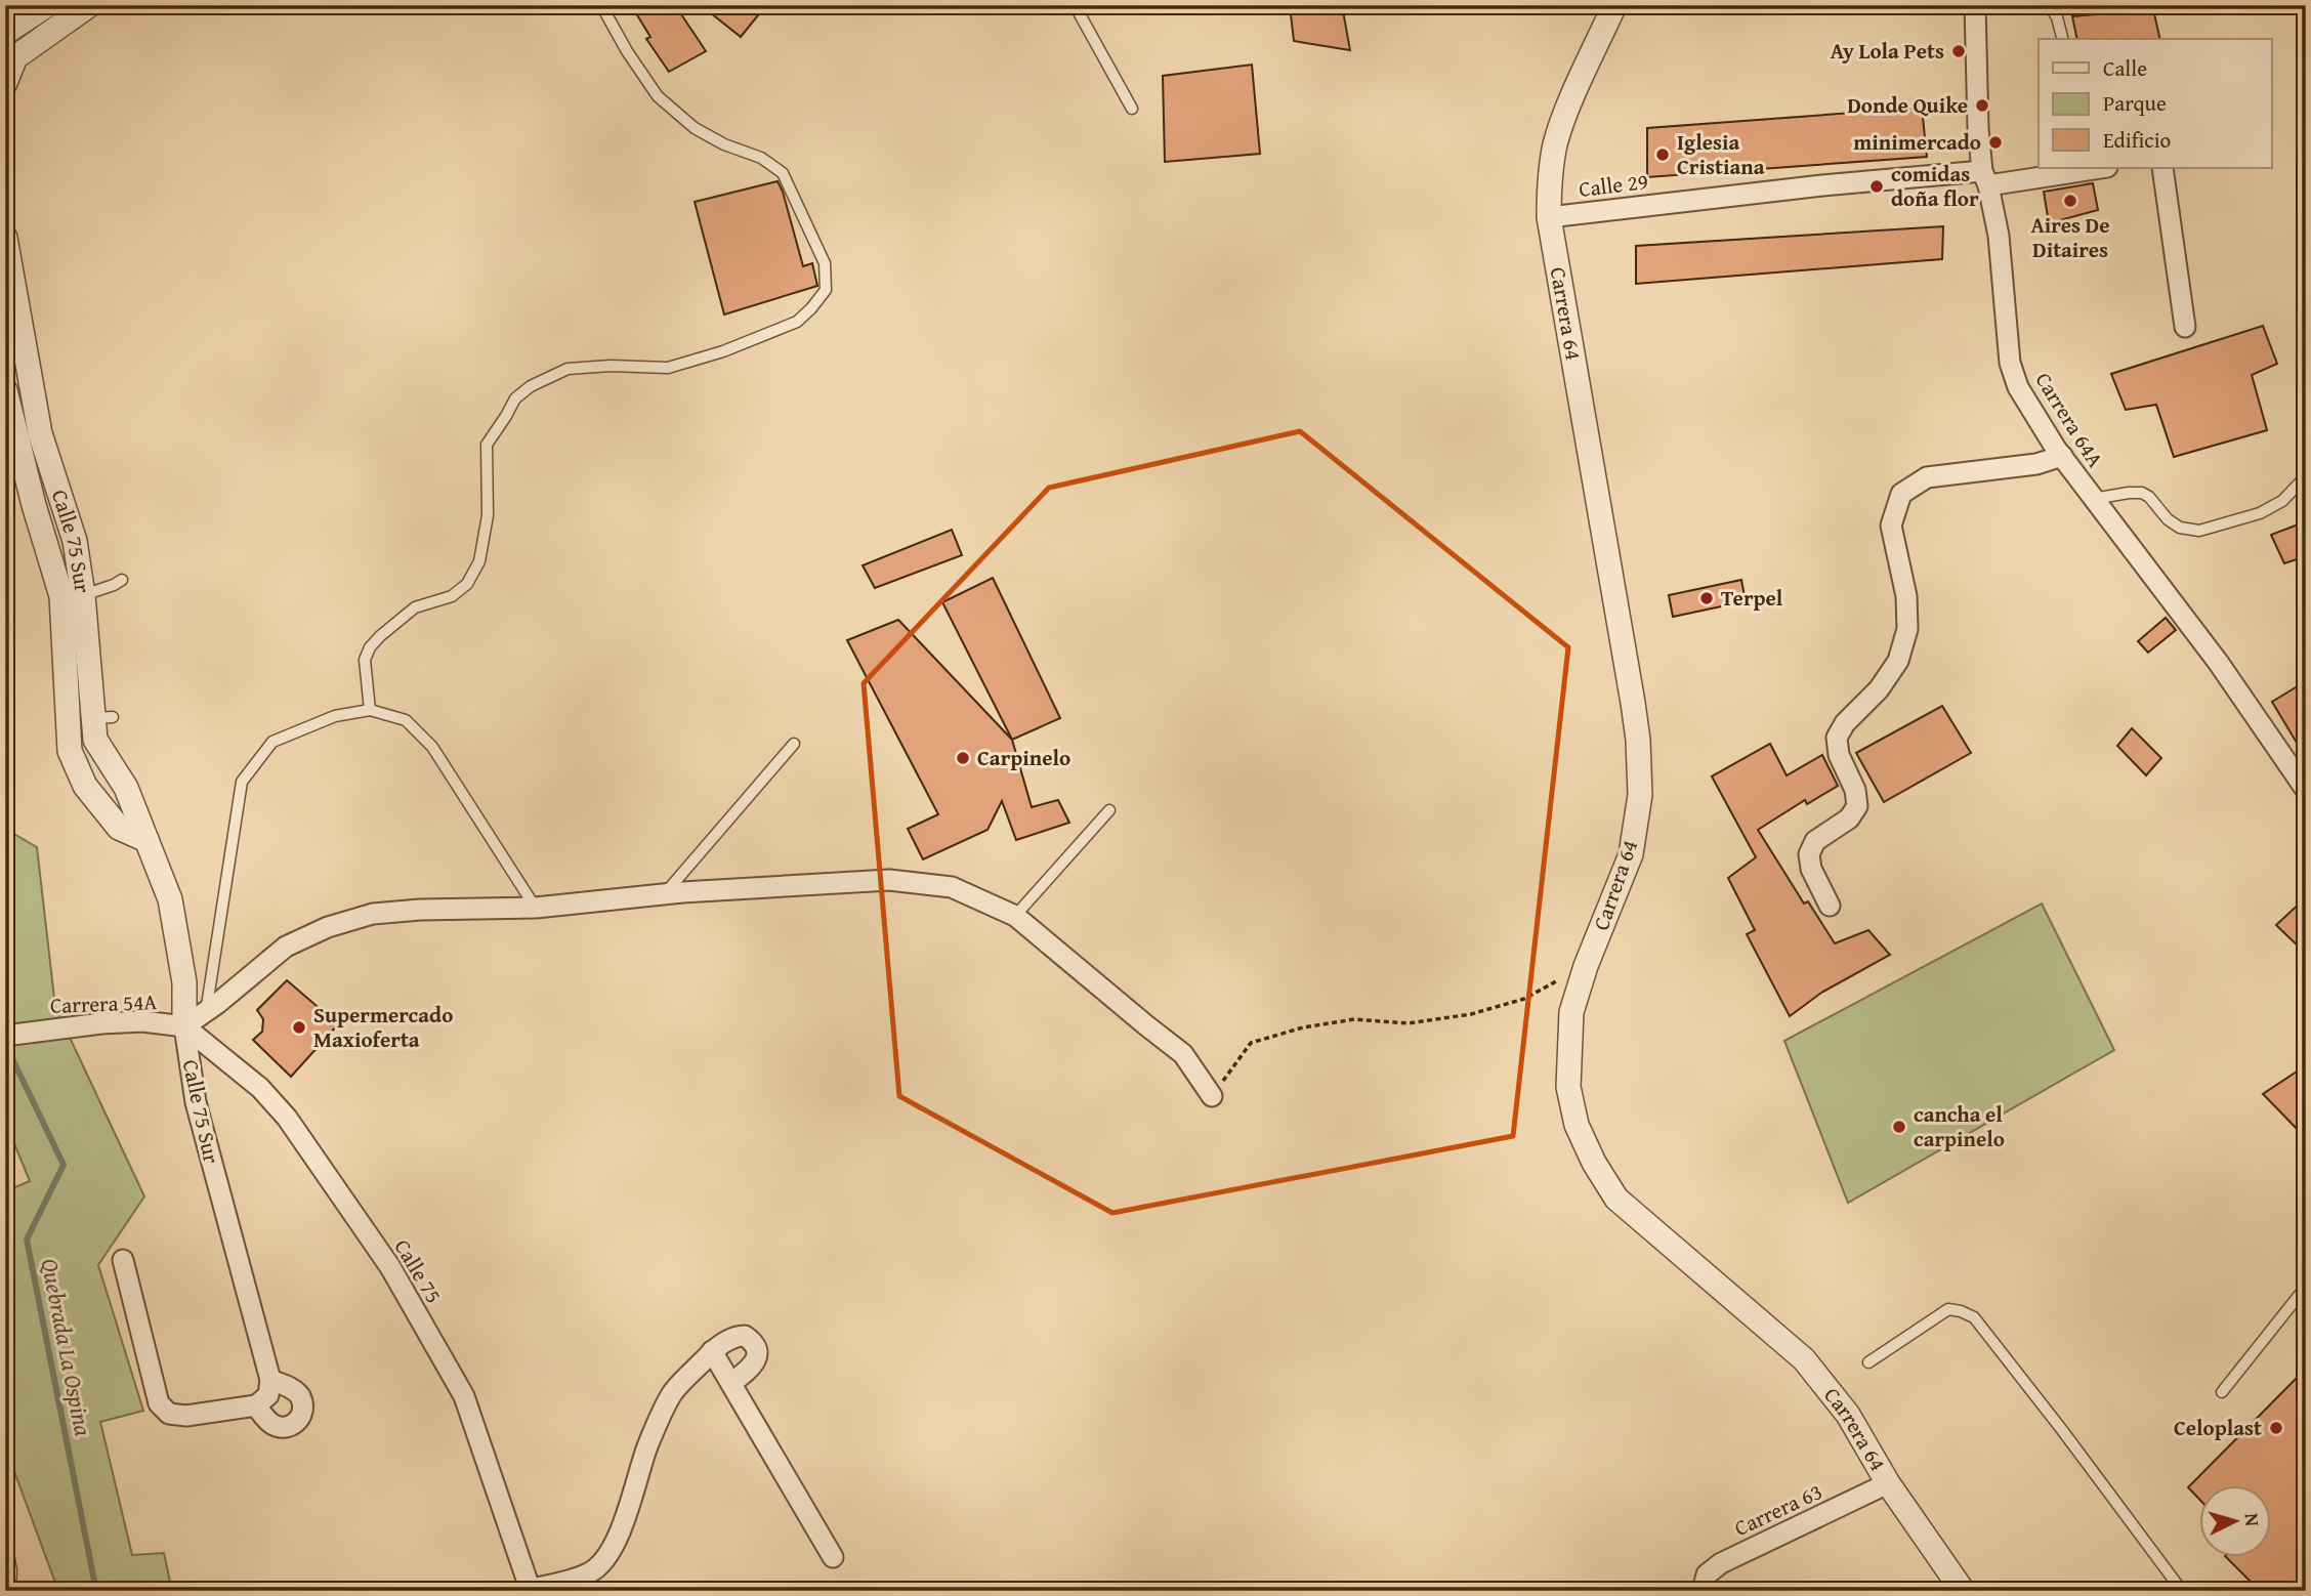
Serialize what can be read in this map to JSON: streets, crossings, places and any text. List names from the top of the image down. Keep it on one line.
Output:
{"streets":{"street":["Calle 29","Carrera 64","Carrera 64A","Calle 75 Sur","Carrera 54A","Calle 75","Carrera 63"]},"crossings":[["Calle 29","Carrera 64"],["Calle 29","Carrera 64A"],["Carrera 64","Carrera 63"],["Calle 75 Sur","Carrera 54A"],["Calle 75 Sur","Calle 75"],["Carrera 54A","Calle 75"]],"water":["Quebrada La Ospina"],"places":["Ay Lola Pets","Donde Quike","minimercado","Iglesia Cristiana","comidas doña flor","Aires De Ditaires","Terpel","Carpinelo","Supermercado Maxioferta","cancha el carpinelo","Celoplast"],"legend":["Calle","Parque","Edificio"],"north":"right"}
